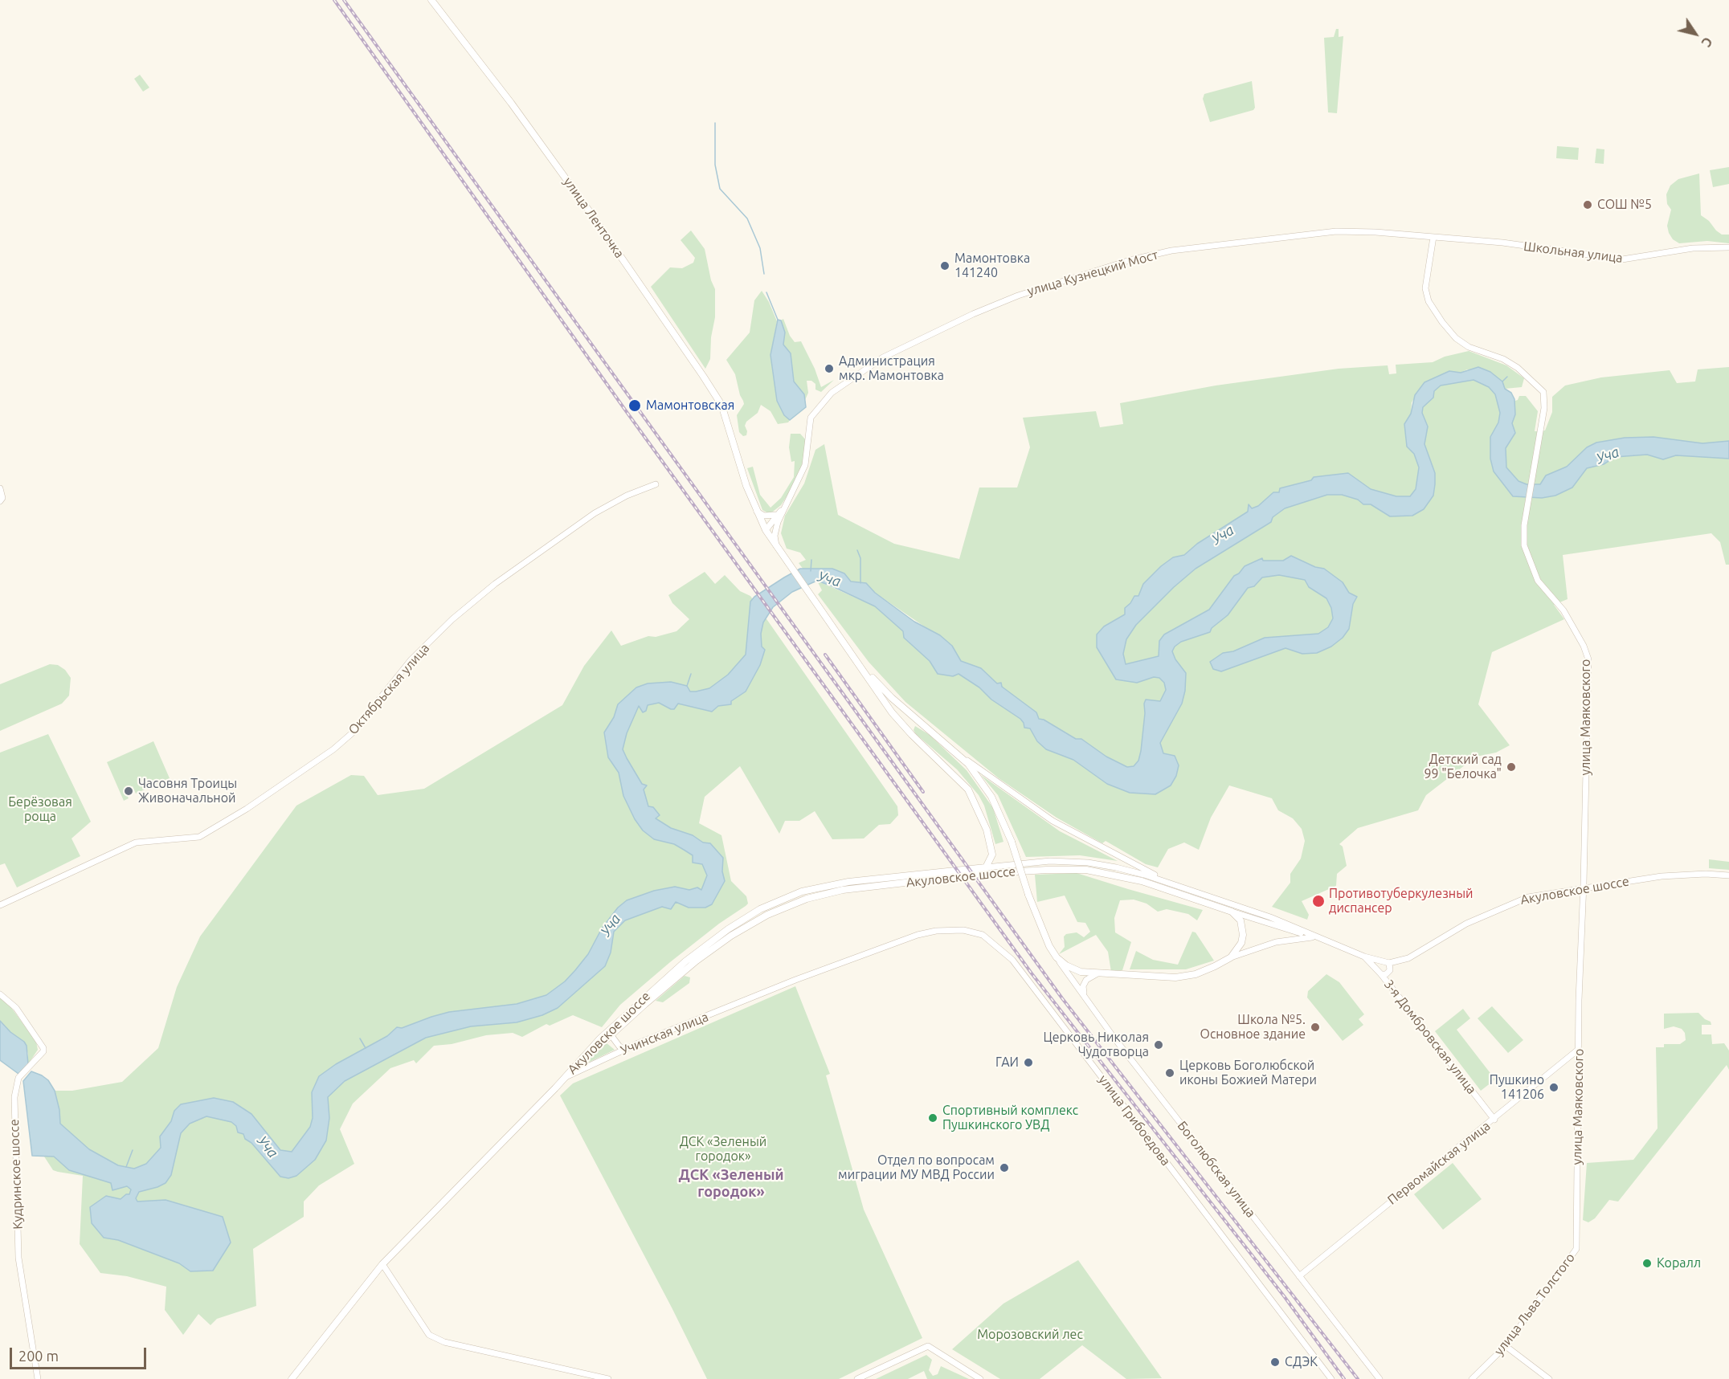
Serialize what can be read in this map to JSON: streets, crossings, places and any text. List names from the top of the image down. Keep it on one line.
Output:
{"streets":{"main road":["улица Ленточка","Акуловское шоссе","Учинская улица"],"street":["Школьная улица","улица Кузнецкий Мост","Октябрьская улица","улица Маяковского","3-я Домбровская улица","улица Грибоедова","Первомайская улица","Боголюбская улица","Кудринское шоссе","улица Льва Толстого"]},"crossings":[["Школьная улица","улица Кузнецкий Мост"],["улица Кузнецкий Мост","улица Маяковского"],["улица Маяковского","Акуловское шоссе"],["улица Маяковского","Первомайская улица"],["улица Маяковского","улица Льва Толстого"],["Акуловское шоссе","Учинская улица"],["Акуловское шоссе","3-я Домбровская улица"],["Учинская улица","улица Грибоедова"],["3-я Домбровская улица","Первомайская улица"],["Первомайская улица","Боголюбская улица"]],"districts":["ДСК «Зеленый городок»"],"water":["Уча"],"parks":["Берёзовая роща","ДСК «Зеленый городок»","Морозовский лес"],"places":["СОШ №5","Мамонтовка 141240","Администрация мкр. Мамонтовка","Мамонтовская","Детский сад 99 \"Белочка\"","Часовня Троицы Живоначальной","Противотуберкулезный диспансер","Школа №5. Основное здание","Церковь Николая Чудотворца","ГАИ","Церковь Боголюбской иконы Божией Матери","Пушкино 141206","Спортивный комплекс Пушкинского УВД","Отдел по вопросам миграции МУ МВД России","Коралл","СДЭК"],"scale_bar":"200 m","north":"bottom right"}
